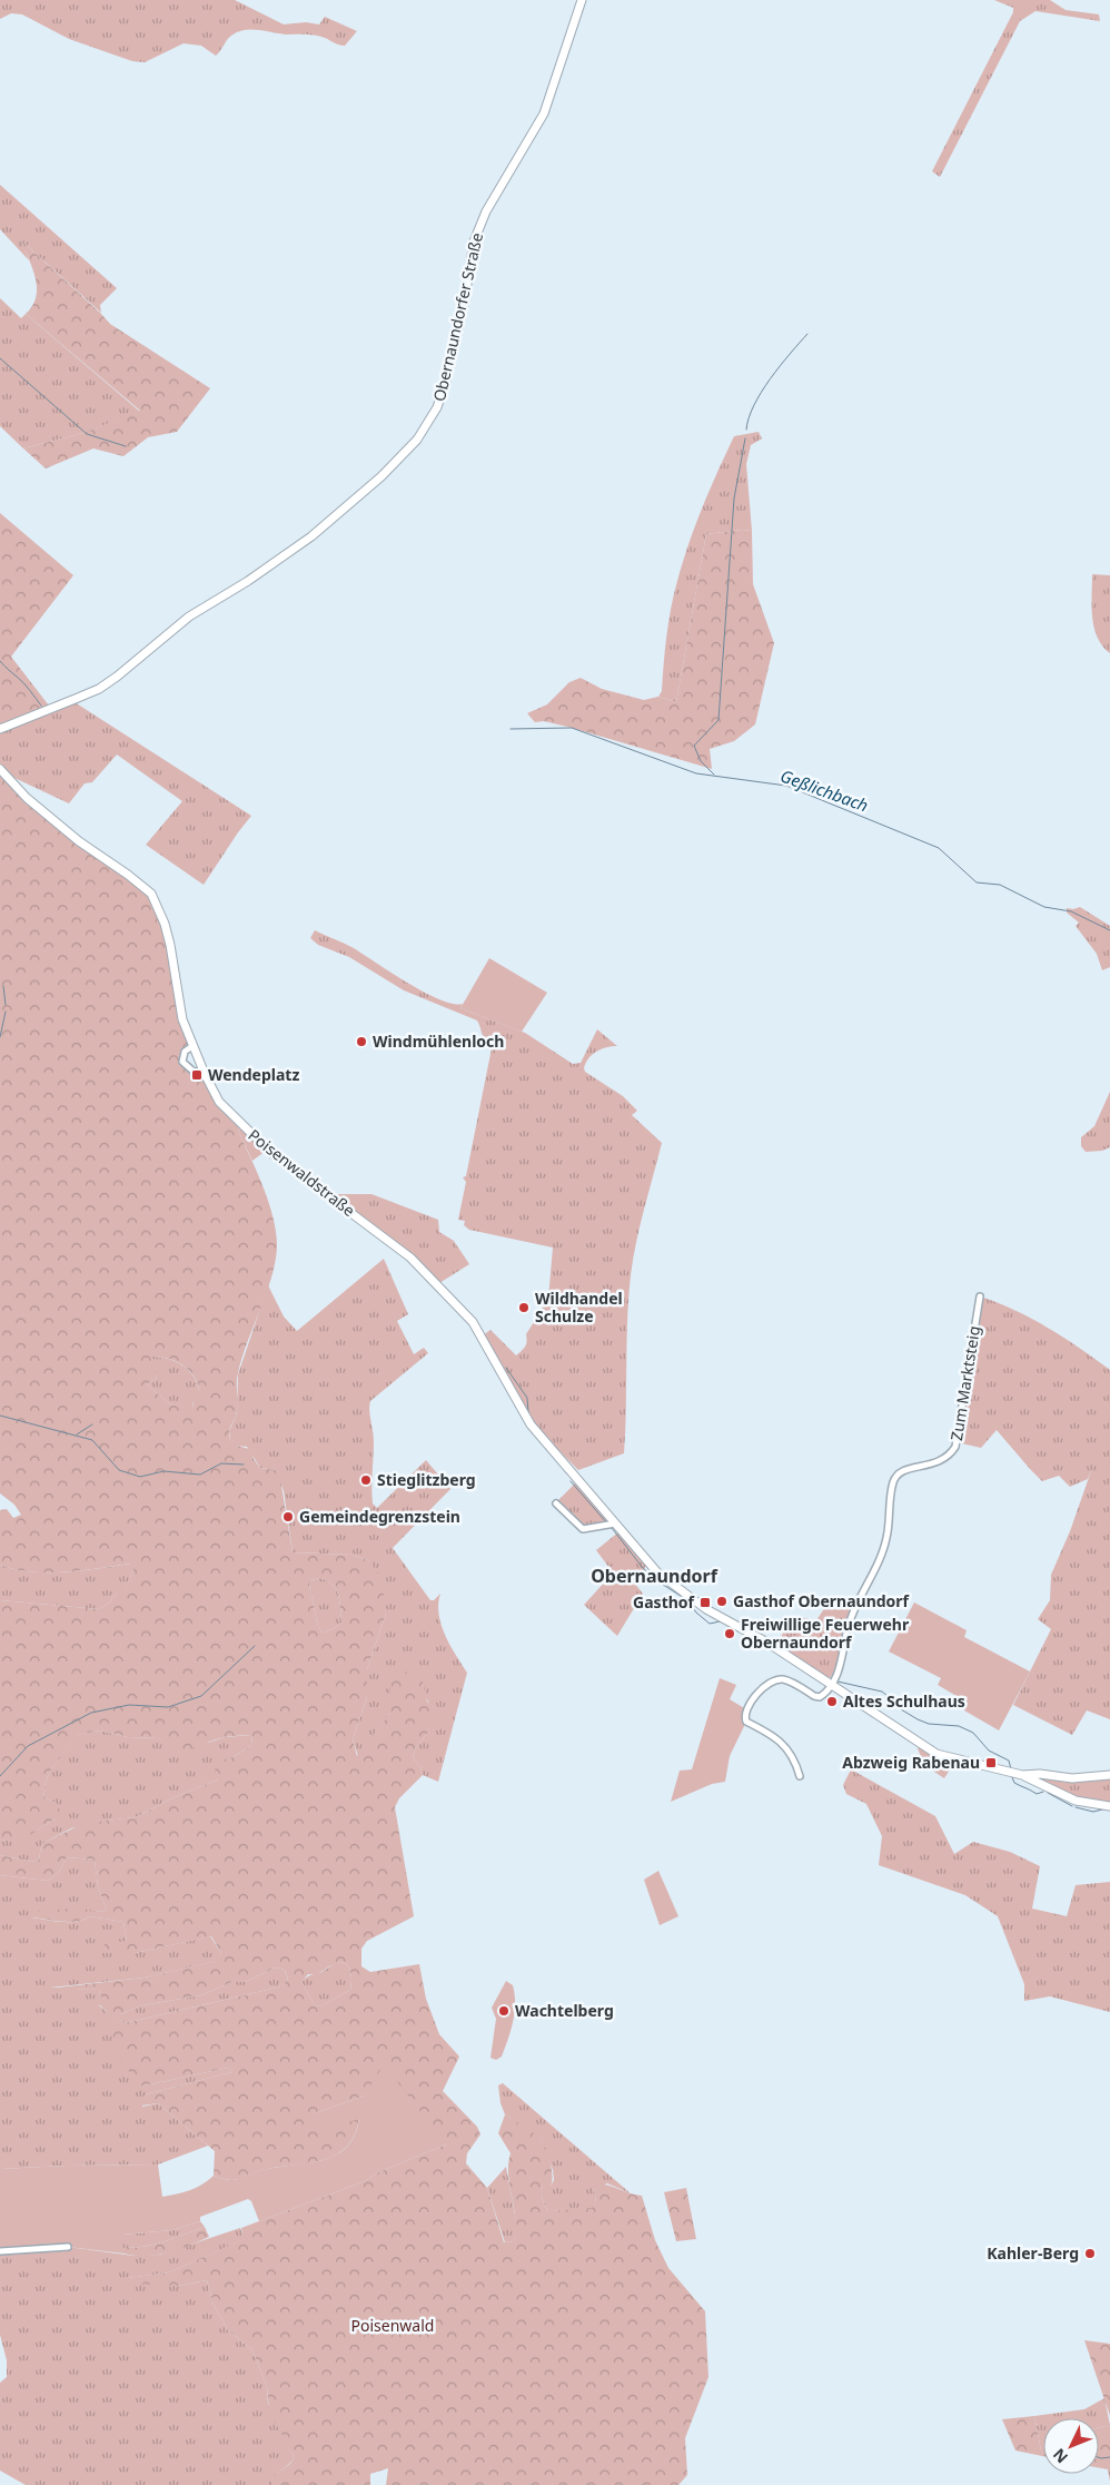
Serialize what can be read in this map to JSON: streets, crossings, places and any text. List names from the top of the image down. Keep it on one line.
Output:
{"streets":{"street":["Obernaundorfer Straße","Poisenwaldstraße","Zum Marktsteig"]},"crossings":[["Poisenwaldstraße","Zum Marktsteig"]],"districts":["Obernaundorf"],"water":["Geßlichbach"],"parks":["Poisenwald"],"places":{"other":["Windmühlenloch","Wildhandel Schulze","Stieglitzberg","Gemeindegrenzstein","Gasthof Obernaundorf","Freiwillige Feuerwehr Obernaundorf","Altes Schulhaus","Wachtelberg","Kahler-Berg"],"transit":["Wendeplatz","Gasthof","Abzweig Rabenau"]},"north":"bottom left"}
